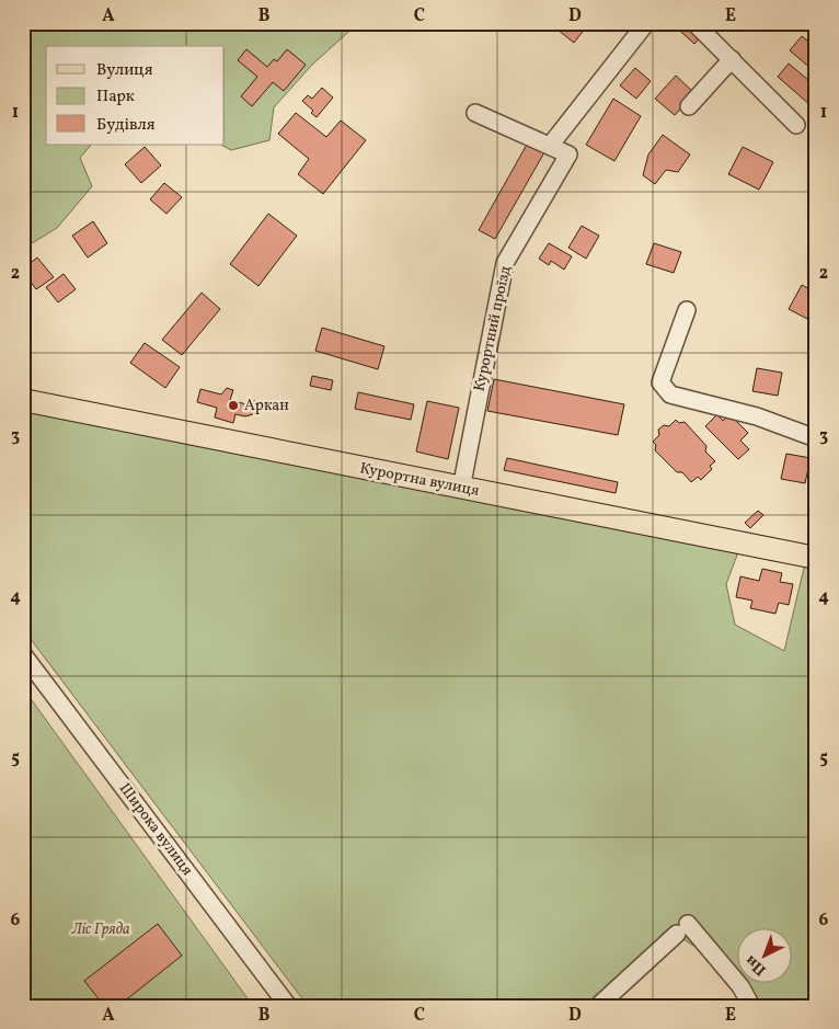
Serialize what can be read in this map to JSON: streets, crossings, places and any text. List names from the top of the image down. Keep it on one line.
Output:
{"streets":{"main road":["Курортна вулиця"],"street":["Курортний проїзд","Широка вулиця"]},"crossings":[["Курортний проїзд","Курортна вулиця"]],"parks":["Ліс Гряда"],"places":["Аркан"],"legend":["Вулиця","Парк","Будівля"],"north":"bottom left","grid":{"columns":["A","B","C","D","E"],"rows":["1","2","3","4","5","6"]}}
